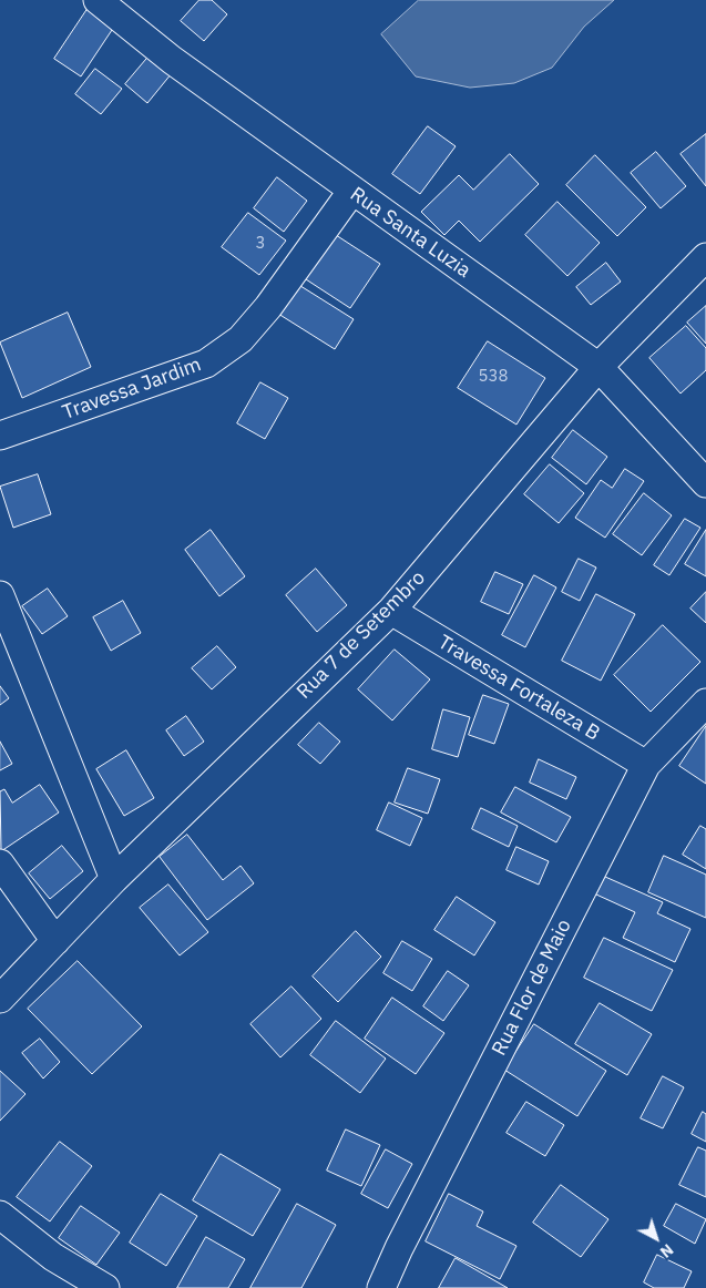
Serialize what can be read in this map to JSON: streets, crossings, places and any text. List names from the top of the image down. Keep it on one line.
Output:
{"streets":{"street":["Rua Santa Luzia","Travessa Jardim","Rua 7 de Setembro","Travessa Fortaleza B","Rua Flor de Maio"]},"crossings":[["Rua Santa Luzia","Travessa Jardim"],["Rua Santa Luzia","Rua 7 de Setembro"],["Rua 7 de Setembro","Travessa Fortaleza B"],["Travessa Fortaleza B","Rua Flor de Maio"]],"house_numbers":["3","538"],"north":"bottom right"}
